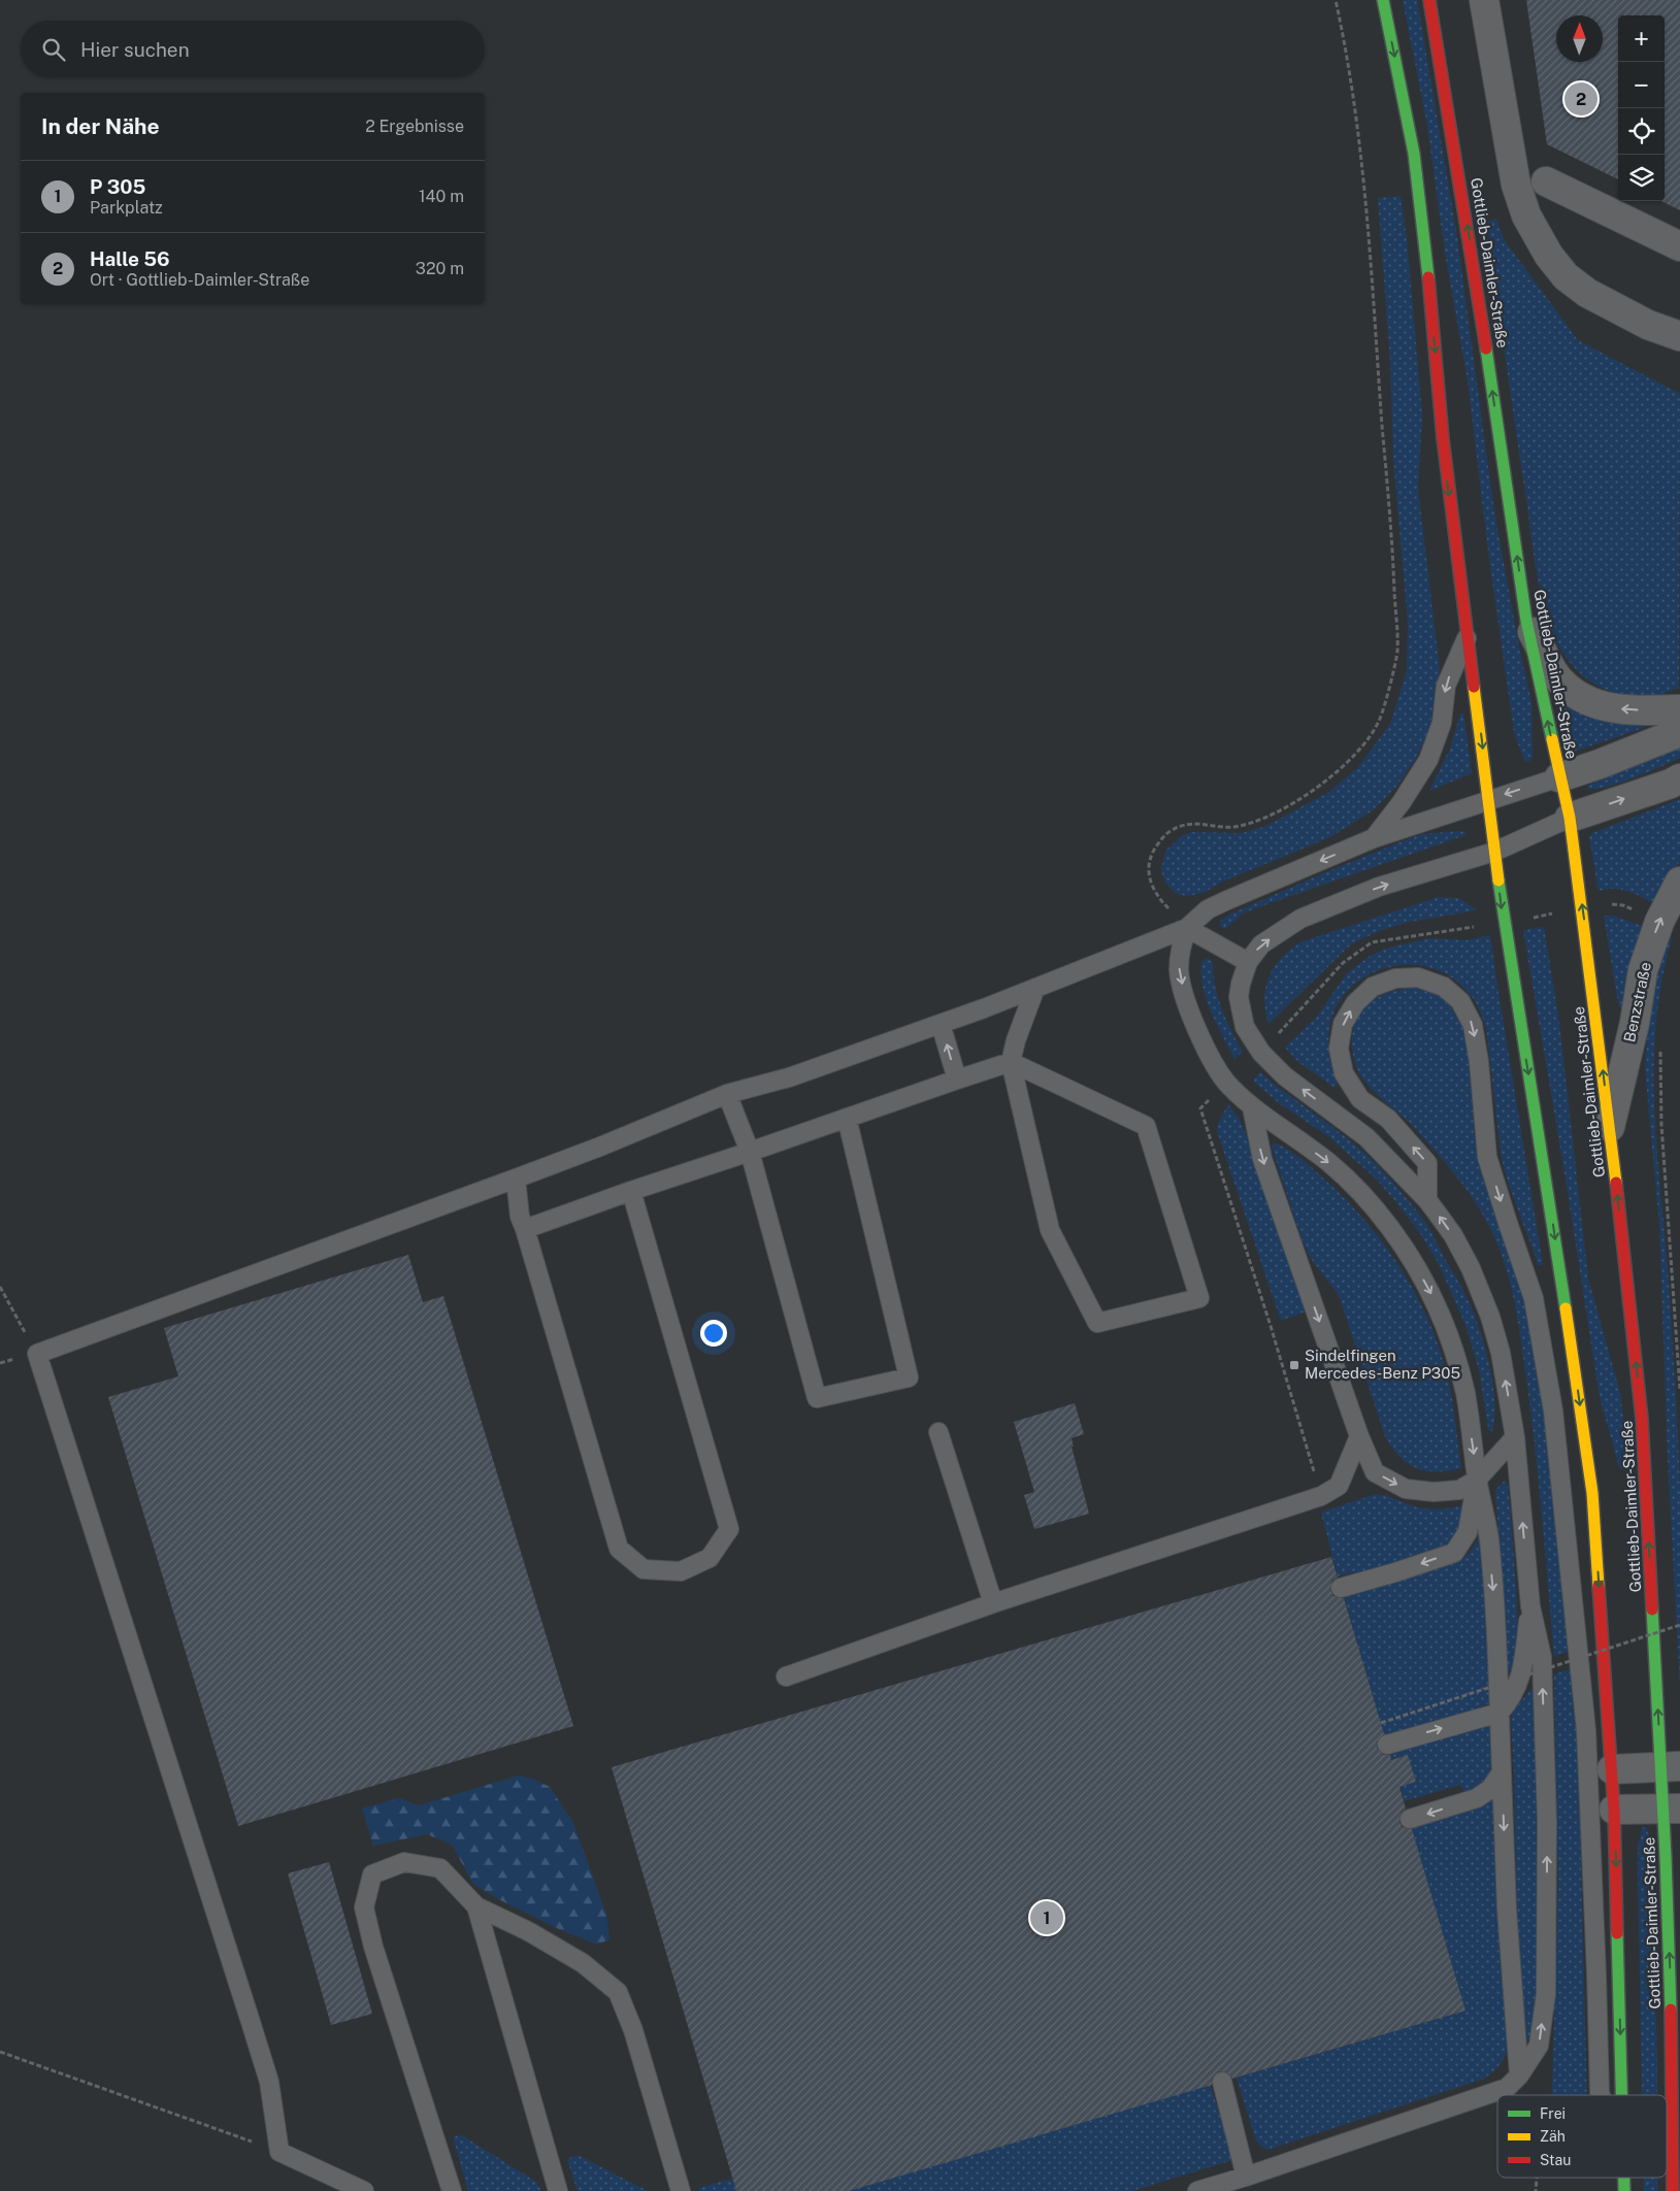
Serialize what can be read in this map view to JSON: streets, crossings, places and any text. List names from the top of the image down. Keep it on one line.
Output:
{"streets":{"main road":["Gottlieb-Daimler-Straße"],"street":["Benzstraße"]},"crossings":[["Gottlieb-Daimler-Straße","Benzstraße"]],"one_way":["Benzstraße"],"places":{"transit":["Sindelfingen Mercedes-Benz P305"]},"legend":["Frei","Zäh","Stau"],"north":"top","page":{"map_buttons":["+","−"],"search":"Hier suchen","pins":["2","1"],"heading":["In der Nähe","2 Ergebnisse"],"list":[{"mark":"1","name":"P 305","note":"Parkplatz","value":"140 m"},{"mark":"2","name":"Halle 56","note":"Ort · Gottlieb-Daimler-Straße","value":"320 m"}]}}
